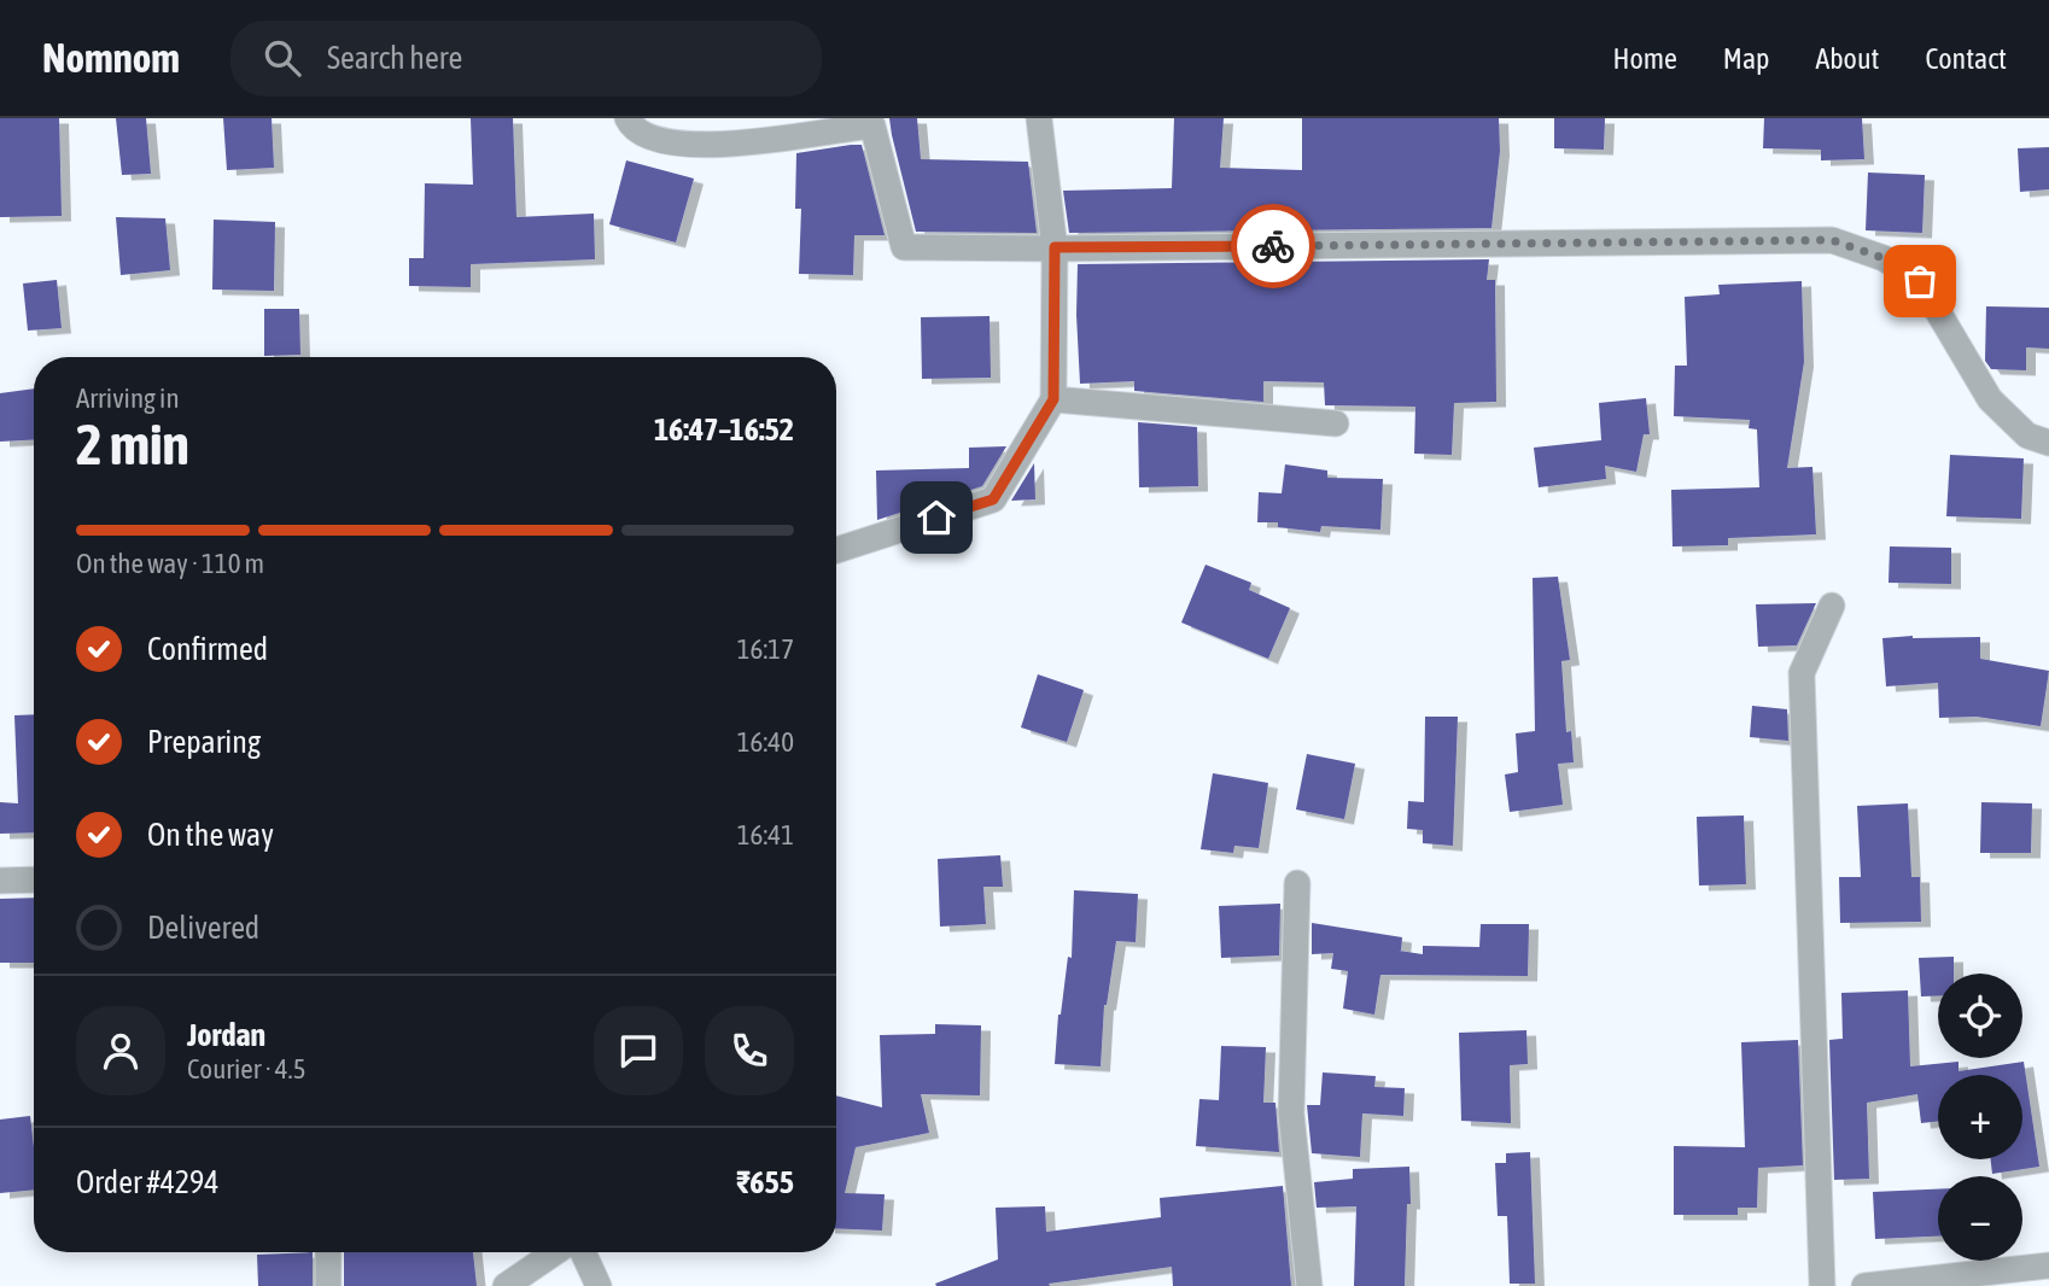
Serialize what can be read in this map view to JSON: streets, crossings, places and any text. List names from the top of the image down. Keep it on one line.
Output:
{"page":{"header":"Nomnom","search":"Search here","nav":["Home","Map","About","Contact"],"heading":["2 min","Arriving in","16:47–16:52"],"panel":["Jordan","Courier · 4.5","Order #4294","₹655"],"bar":"On the way · 110 m","list":[["Confirmed","16:17"],["Preparing","16:40"],["On the way","16:41"],"Delivered"],"map_buttons":["+","−"]}}
